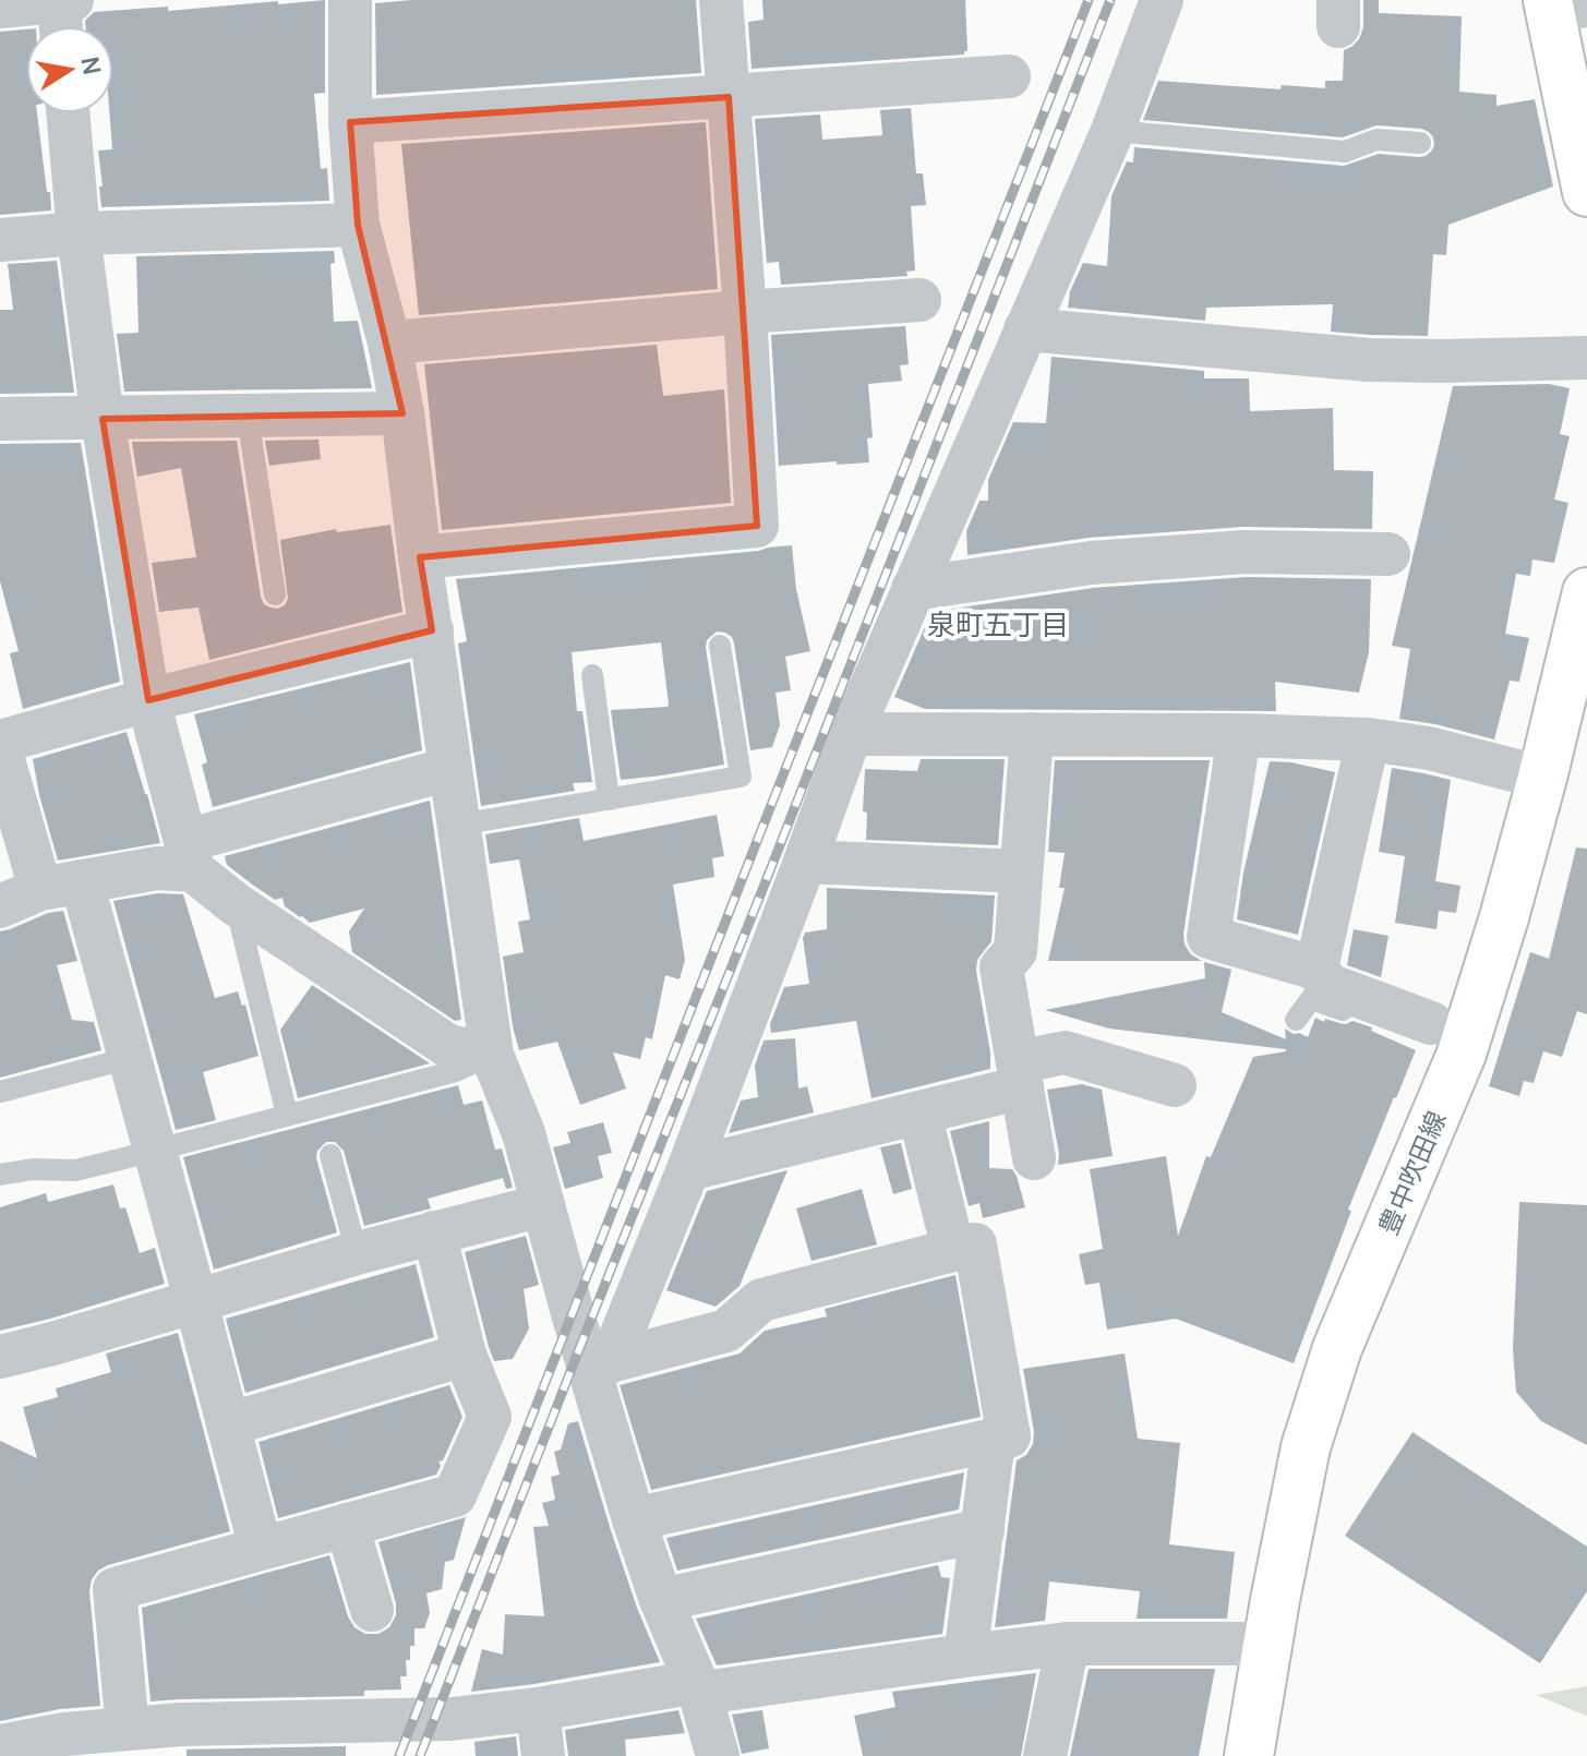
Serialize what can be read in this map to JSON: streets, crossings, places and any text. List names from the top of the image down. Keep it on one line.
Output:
{"streets":{"main road":["豊中吹田線"]},"districts":["泉町五丁目"],"north":"right"}
